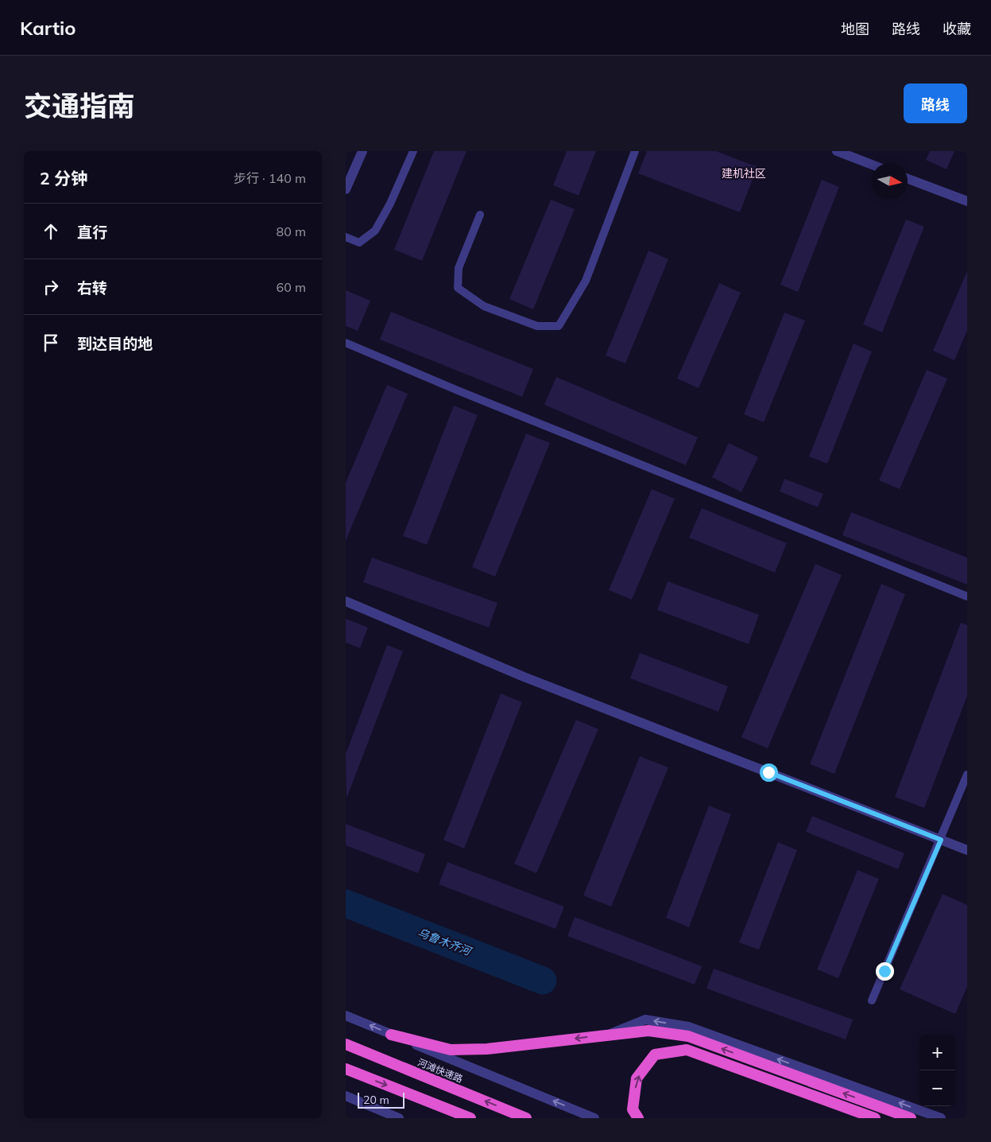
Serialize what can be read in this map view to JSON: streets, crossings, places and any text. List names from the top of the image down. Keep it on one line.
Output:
{"streets":{"highway":["河滩快速路"]},"districts":["建机社区"],"water":["乌鲁木齐河"],"scale_bar":"20 m","north":"right","page":{"header":"Kartio","nav":["地图","路线","收藏"],"title":"交通指南","buttons":"路线","heading":["2 分钟","步行 · 140 m"],"list":[["直行","80 m"],["右转","60 m"],"到达目的地"],"map_buttons":["+","−"],"scale":"20 m"}}
